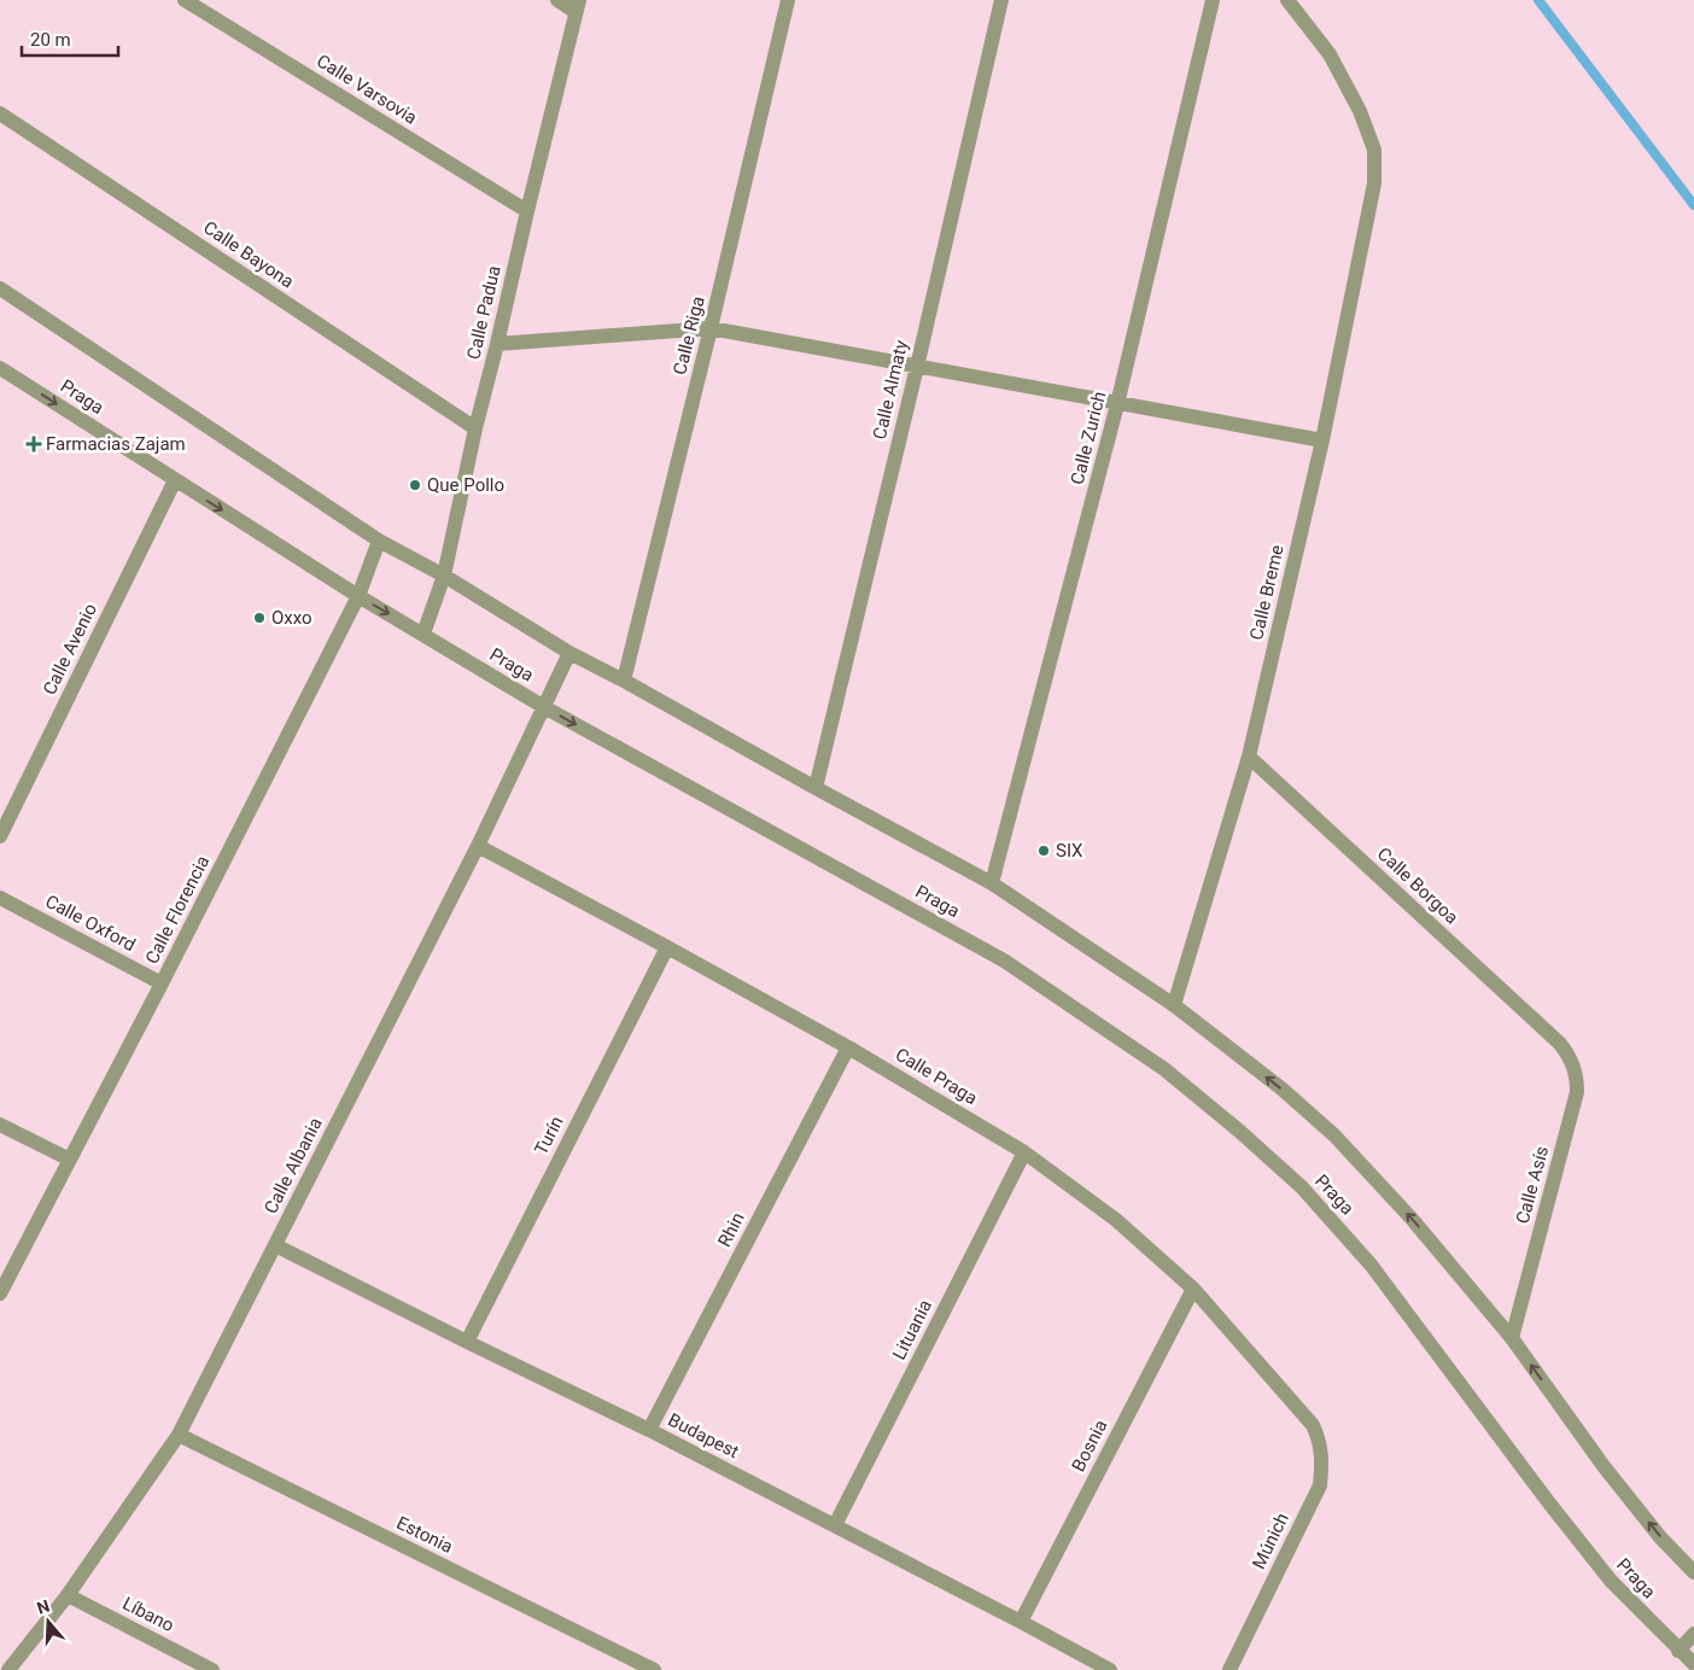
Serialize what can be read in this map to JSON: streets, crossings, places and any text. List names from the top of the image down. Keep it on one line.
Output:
{"streets":{"street":["Calle Varsovia","Calle Bayona","Calle Padua","Calle Riga","Calle Almaty","Praga","Calle Zurich","Calle Breme","Calle Avenio","Calle Borgoa","Calle Florencia","Calle Oxford","Calle Praga","Turín","Calle Albania","Calle Asís","Rhin","Lituania","Budapest","Bosnia","Estonia","Múnich","Líbano"]},"crossings":[["Calle Varsovia","Calle Padua"],["Calle Bayona","Calle Padua"],["Calle Padua","Praga"],["Praga","Calle Avenio"],["Praga","Calle Florencia"],["Praga","Calle Albania"],["Calle Breme","Calle Borgoa"],["Calle Borgoa","Calle Asís"],["Calle Florencia","Calle Oxford"],["Calle Praga","Turín"],["Calle Praga","Calle Albania"],["Calle Praga","Rhin"],["Calle Praga","Lituania"],["Calle Praga","Bosnia"],["Calle Praga","Múnich"],["Turín","Budapest"],["Calle Albania","Budapest"],["Calle Albania","Estonia"],["Calle Albania","Líbano"],["Rhin","Budapest"],["Lituania","Budapest"],["Budapest","Bosnia"]],"places":{"health":["Farmacias Zajam"],"other":["Que Pollo","Oxxo","SIX"]},"scale_bar":"20 m","north":"top"}
